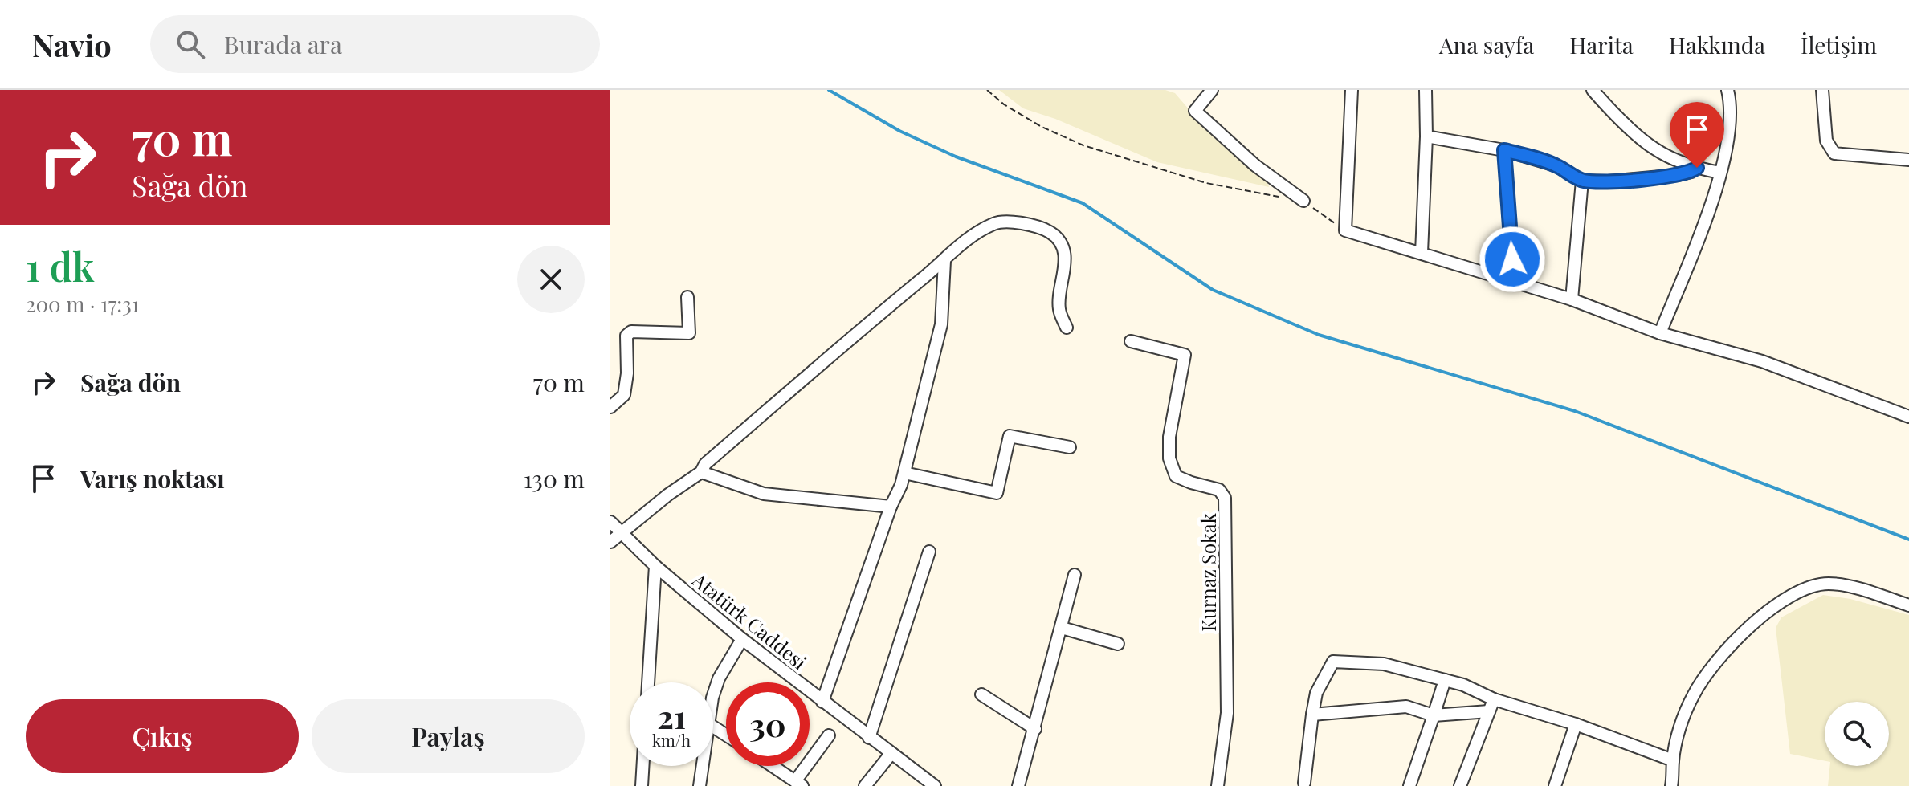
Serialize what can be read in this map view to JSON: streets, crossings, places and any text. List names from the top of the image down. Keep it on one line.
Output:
{"streets":{"street":["Kurnaz Sokak","Atatürk Caddesi"]},"page":{"header":"Navio","search":"Burada ara","nav":["Ana sayfa","Harita","Hakkında","İletişim"],"turn":["70 m","Sağa dön"],"heading":["1 dk","200 m · 17:31"],"list":[{"name":"Sağa dön","value":"70 m"},{"name":"Varış noktası","value":"130 m"}],"speed":"21 km/h","limit":"30","buttons":["Çıkış","Paylaş"]}}
